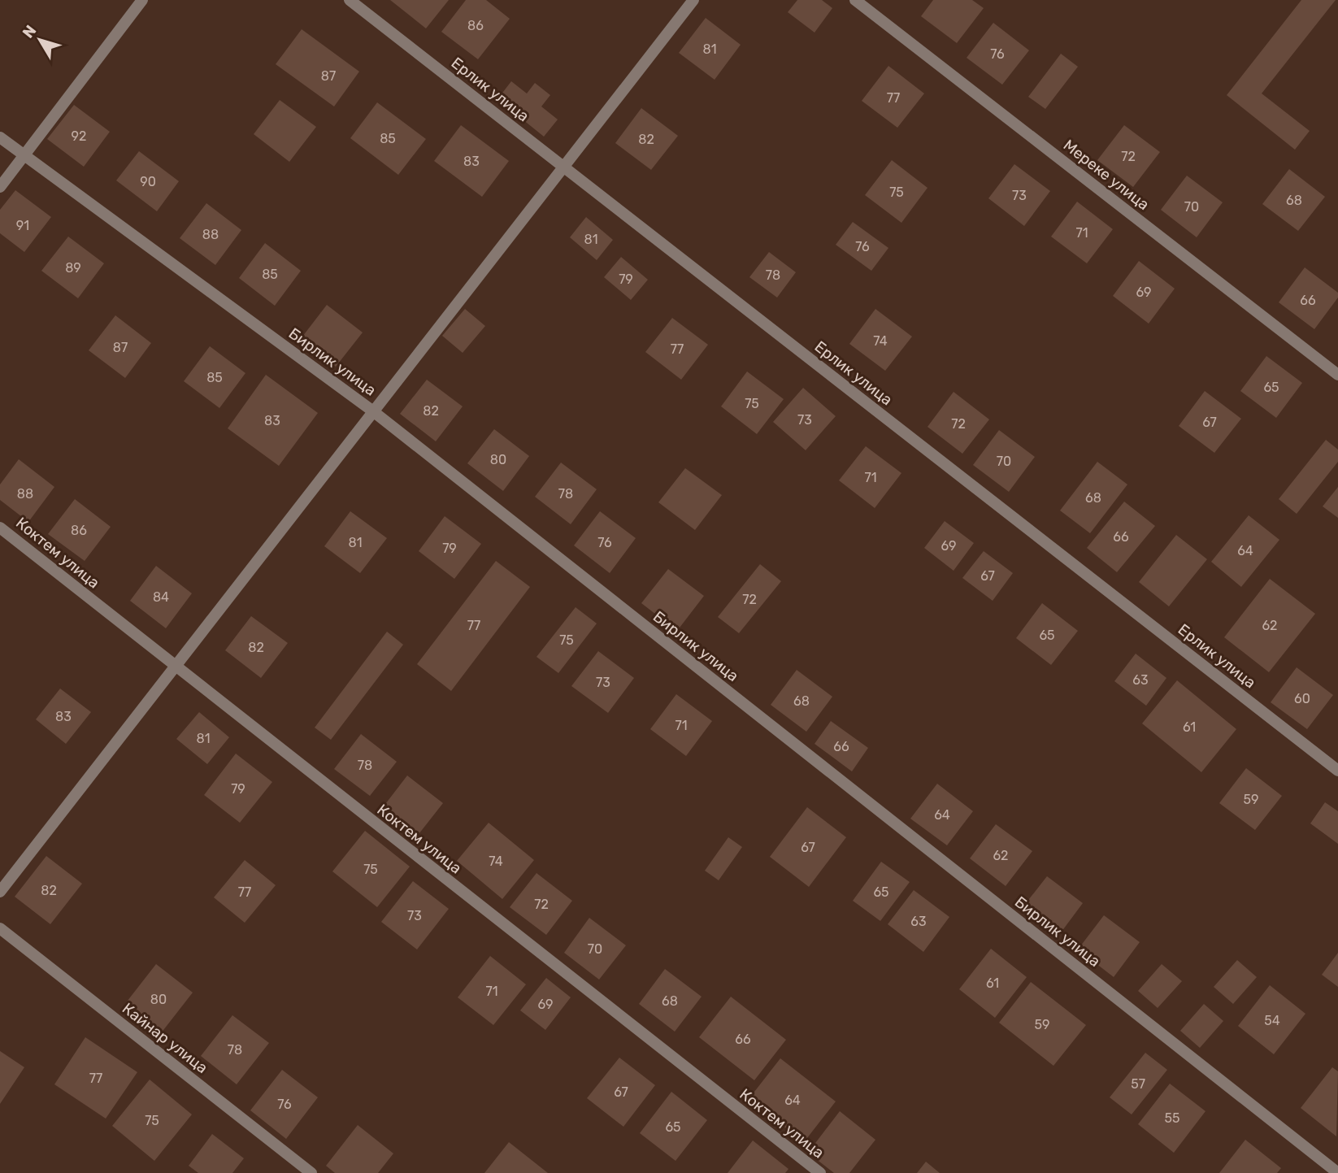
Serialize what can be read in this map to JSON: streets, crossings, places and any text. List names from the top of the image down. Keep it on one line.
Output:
{"streets":{"street":["Ерлик улица","Мереке улица","Бирлик улица","Коктем улица","Кайнар улица"]},"house_numbers":["86","81","76","87","77","92","85","82","72","83","90","75","73","68","70","91","71","88","81","76","89","85","78","79","69","66","74","87","77","85","65","75","82","73","83","67","72","80","70","71","88","78","68","86","66","81","76","69","79","64","67","84","72","77","62","65","75","82","63","73","60","68","83","71","61","81","66","78","79","59","64","67","62","74","75","82","77","65","72","73","63","70","61","71","80","68","69","54","59","66","78","77","57","67","64","76","55","75","65"],"north":"top left"}
